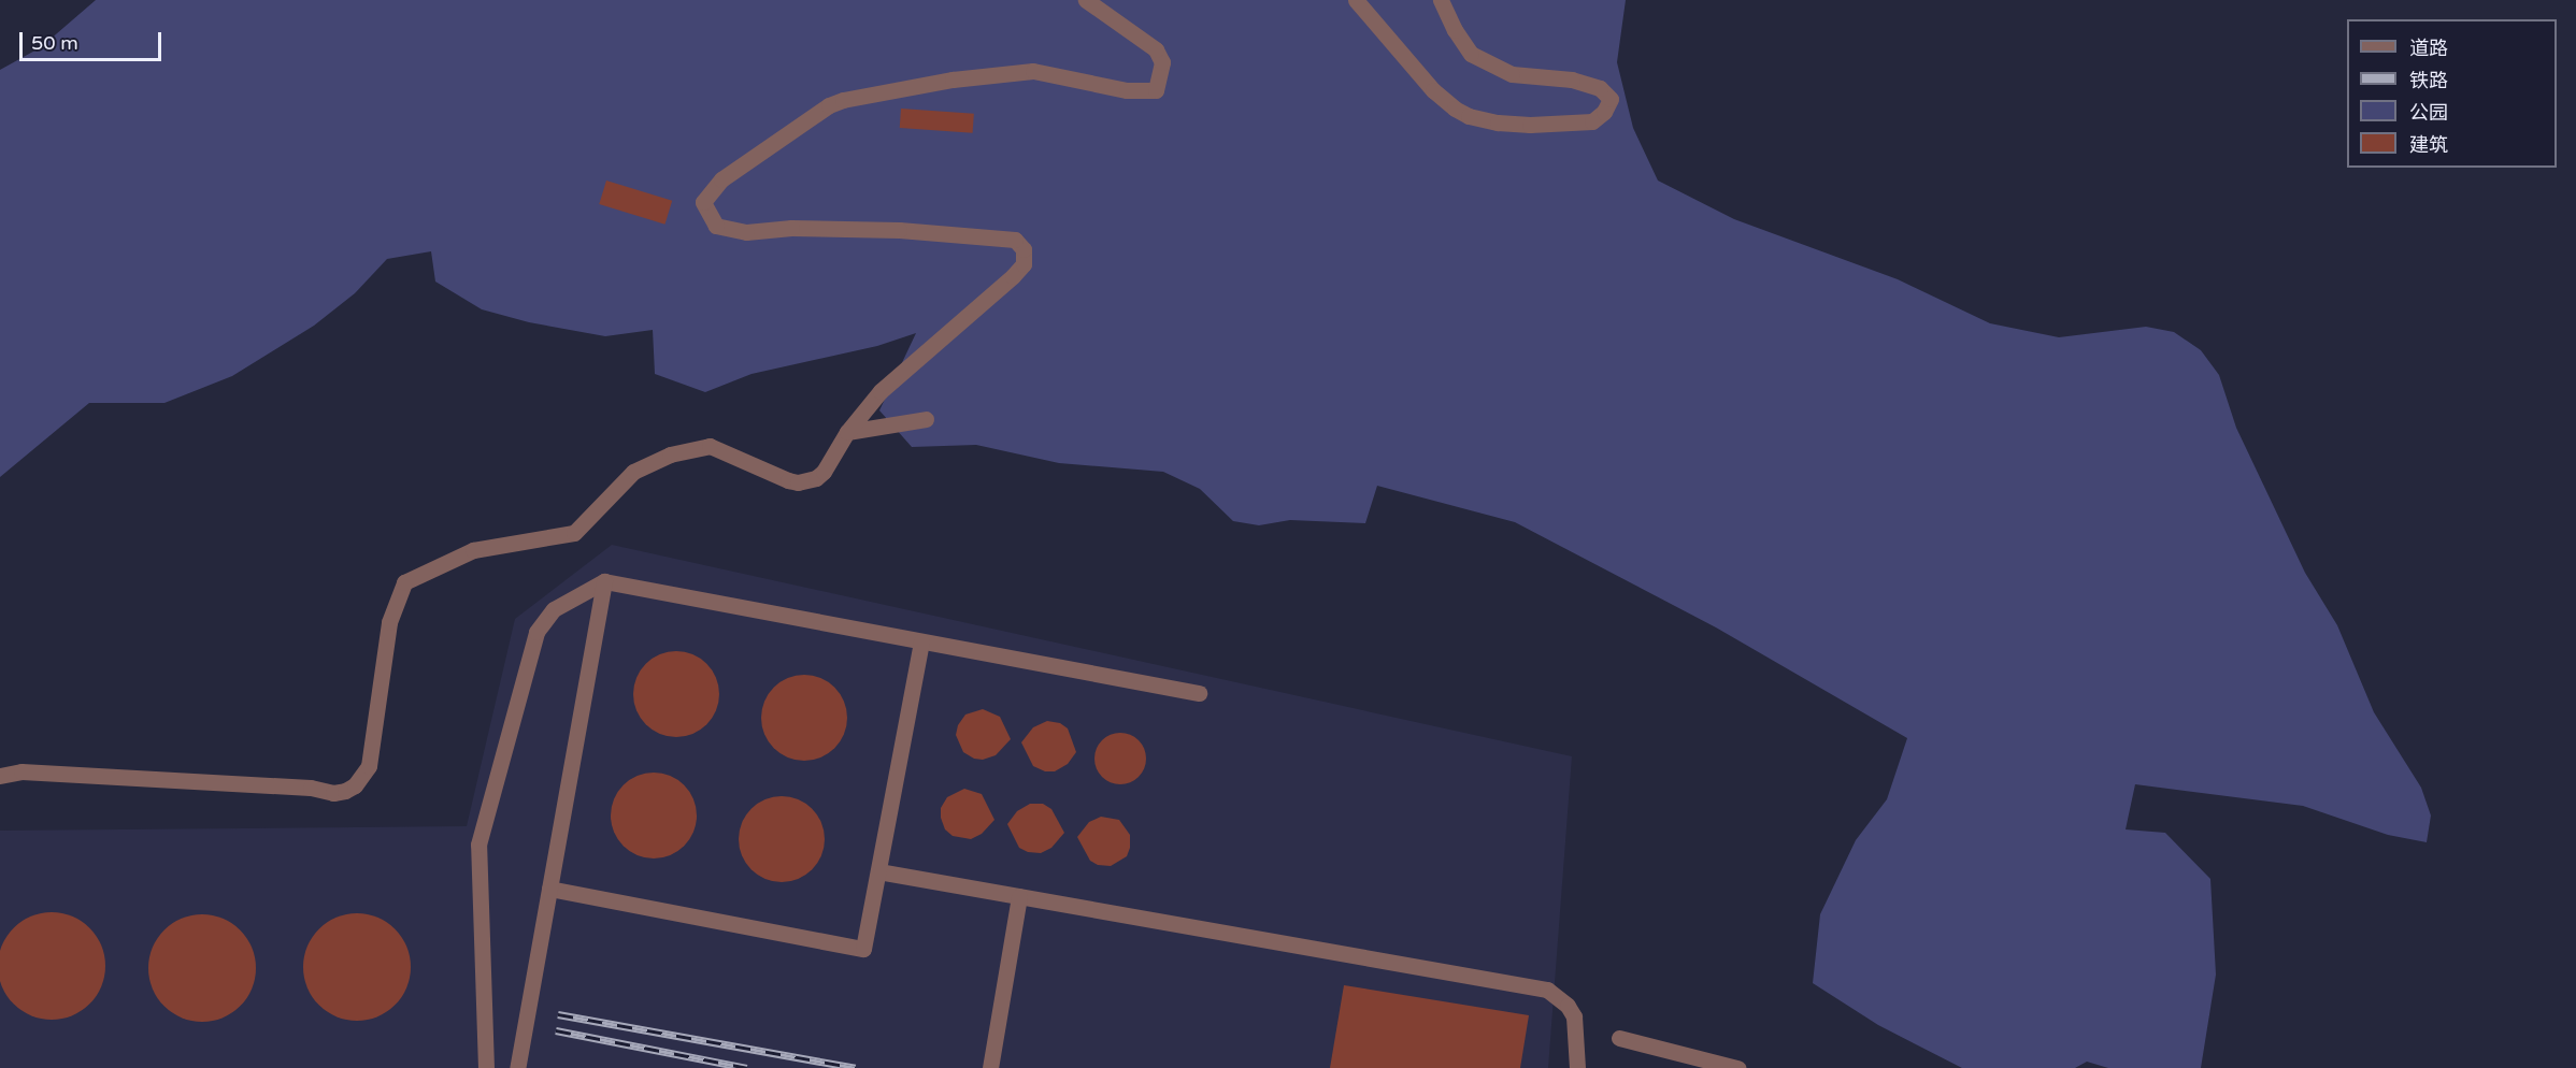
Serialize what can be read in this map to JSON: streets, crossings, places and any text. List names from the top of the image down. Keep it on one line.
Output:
{"legend":["道路","铁路","公园","建筑"],"scale_bar":"50 m"}
